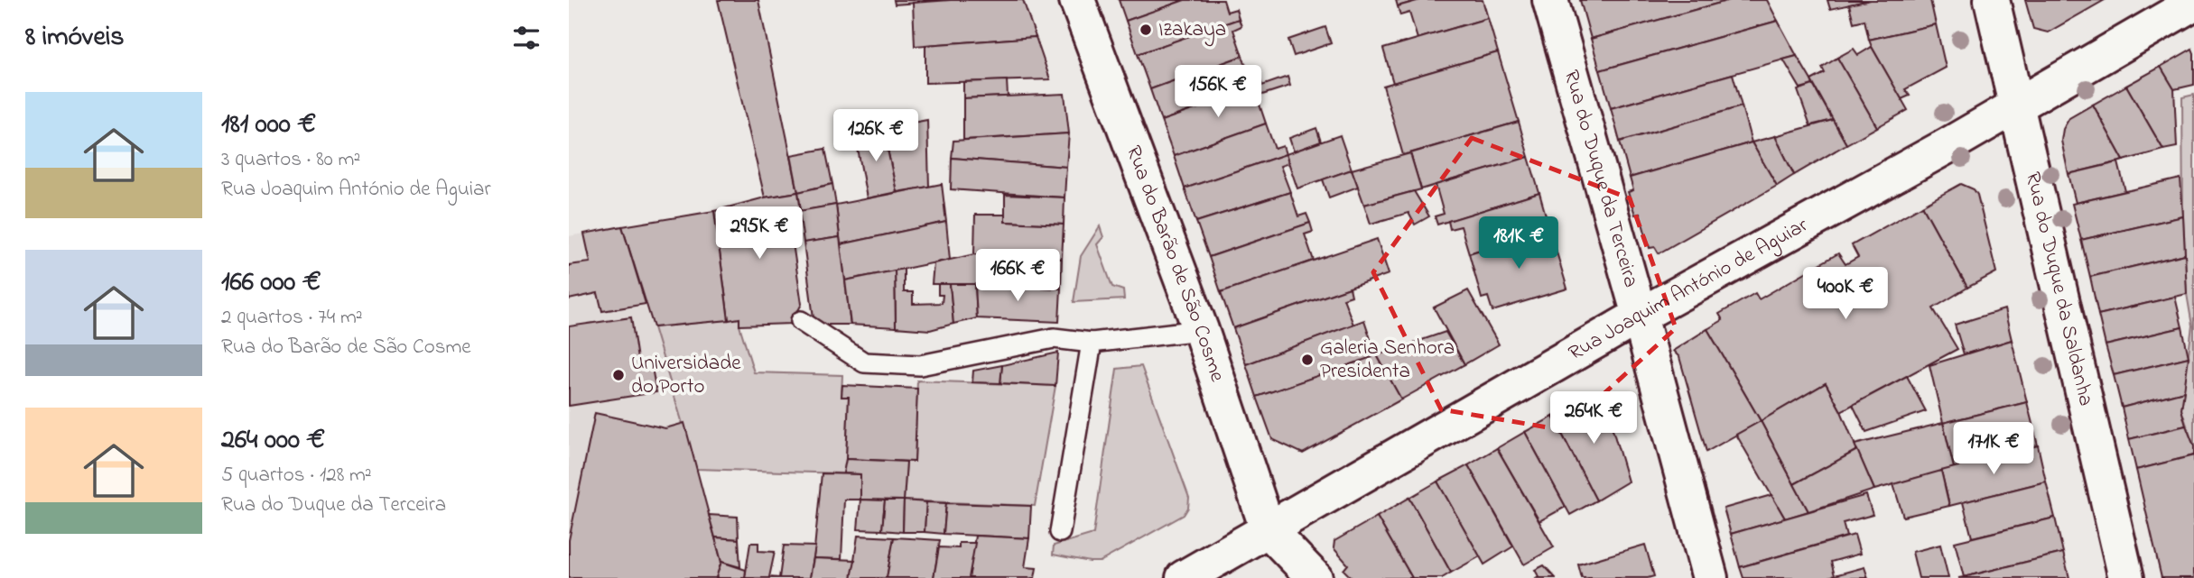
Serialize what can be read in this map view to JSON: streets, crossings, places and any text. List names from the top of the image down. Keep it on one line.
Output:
{"streets":{"street":["Rua do Duque da Terceira","Rua do Barão de São Cosme","Rua Joaquim António de Aguiar","Rua do Duque da Saldanha"]},"crossings":[["Rua do Duque da Terceira","Rua Joaquim António de Aguiar"],["Rua do Barão de São Cosme","Rua Joaquim António de Aguiar"],["Rua Joaquim António de Aguiar","Rua do Duque da Saldanha"]],"places":["Izakaya","Galeria Senhora Presidenta","Universidade do Porto"],"page":{"heading":"8 imóveis","price":["156K €","126K €","295K €","181K €","166K €","400K €","264K €","171K €"],"list":[{"name":"181 000 €","note":"3 quartos · 80 m² · Rua Joaquim António de Aguiar"},{"name":"166 000 €","note":"2 quartos · 74 m² · Rua do Barão de São Cosme"},{"name":"264 000 €","note":"5 quartos · 128 m² · Rua do Duque da Terceira"}]}}
